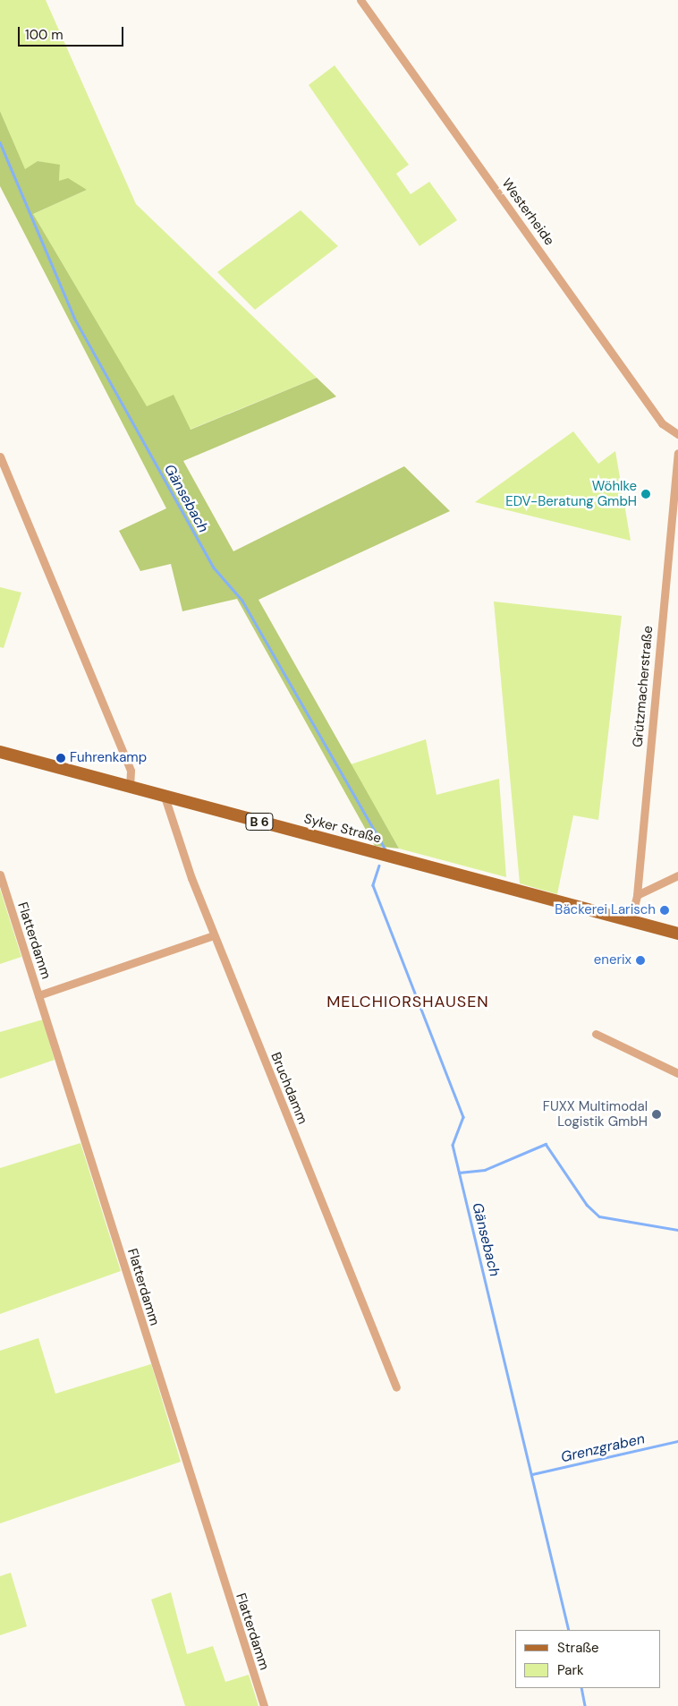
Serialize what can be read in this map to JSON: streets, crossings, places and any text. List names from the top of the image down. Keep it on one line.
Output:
{"streets":{"main road":["B 6","Syker Straße"],"street":["Westerheide","Grützmacherstraße","Flatterdamm","Bruchdamm"]},"crossings":[["Grützmacherstraße","Syker Straße"],["Syker Straße","Bruchdamm"]],"districts":["MELCHIORSHAUSEN"],"water":["Gänsebach","Grenzgraben"],"places":["Wöhlke EDV-Beratung GmbH","Fuhrenkamp","Bäckerei Larisch","enerix","FUXX Multimodal Logistik GmbH"],"legend":["Straße","Park"],"scale_bar":"100 m"}
